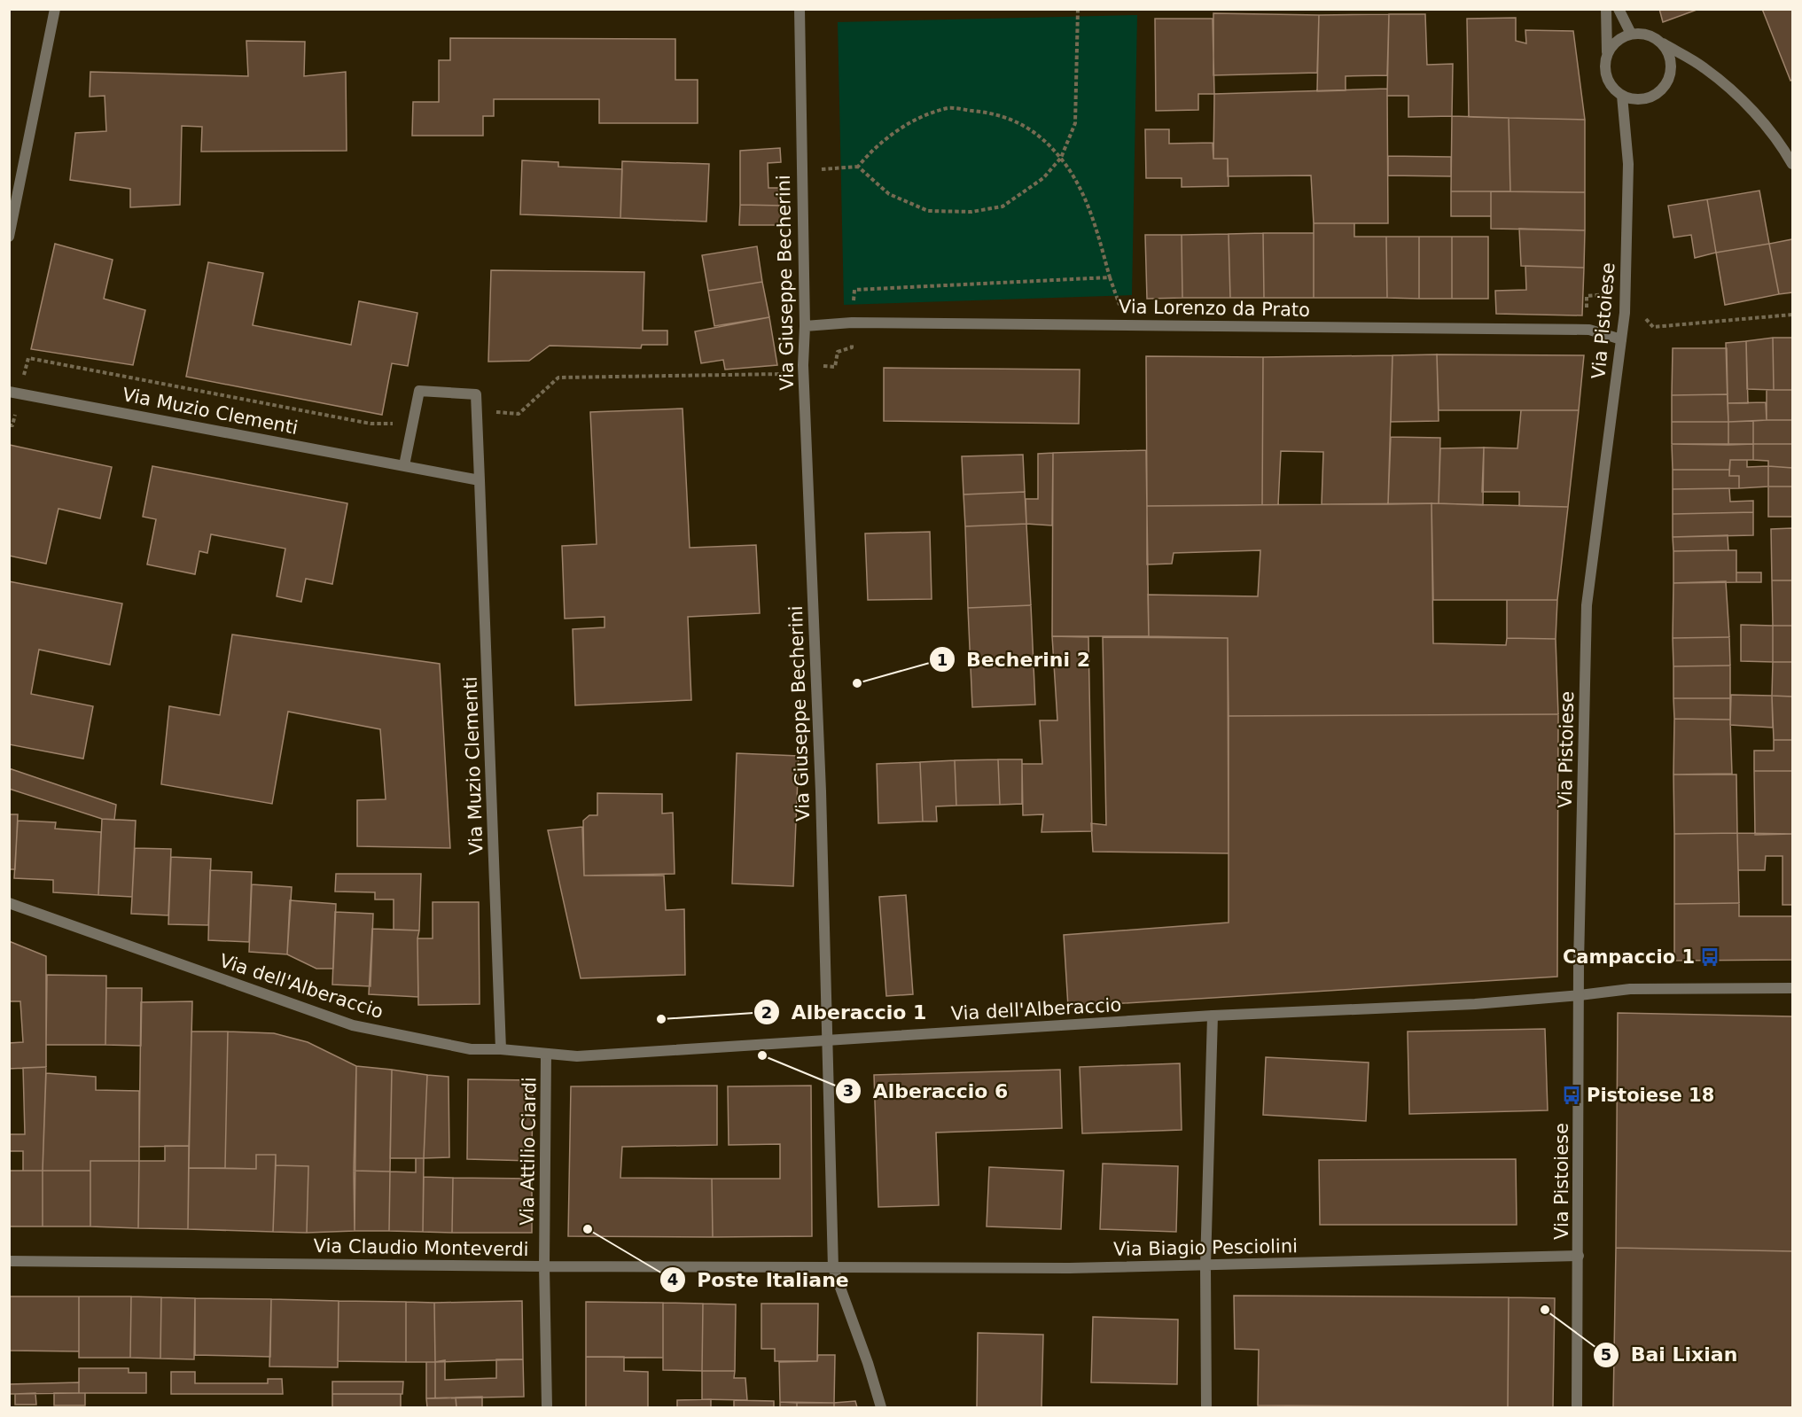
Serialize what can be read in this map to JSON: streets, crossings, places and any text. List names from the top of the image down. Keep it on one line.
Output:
{"streets":{"street":["Via Giuseppe Becherini","Via Lorenzo da Prato","Via Pistoiese","Via Muzio Clementi","Via dell'Alberaccio","Via Attilio Ciardi","Via Claudio Monteverdi","Via Biagio Pesciolini"]},"crossings":[["Via Giuseppe Becherini","Via Lorenzo da Prato"],["Via Giuseppe Becherini","Via dell'Alberaccio"],["Via Giuseppe Becherini","Via Claudio Monteverdi"],["Via Giuseppe Becherini","Via Biagio Pesciolini"],["Via Lorenzo da Prato","Via Pistoiese"],["Via Pistoiese","Via dell'Alberaccio"],["Via Pistoiese","Via Biagio Pesciolini"],["Via Muzio Clementi","Via dell'Alberaccio"],["Via dell'Alberaccio","Via Attilio Ciardi"],["Via Attilio Ciardi","Via Claudio Monteverdi"],["Via Claudio Monteverdi","Via Biagio Pesciolini"]],"places":{"other":["Becherini 2","Alberaccio 1","Alberaccio 6","Poste Italiane","Bai Lixian"],"bus stop":["Campaccio 1","Pistoiese 18"]}}
